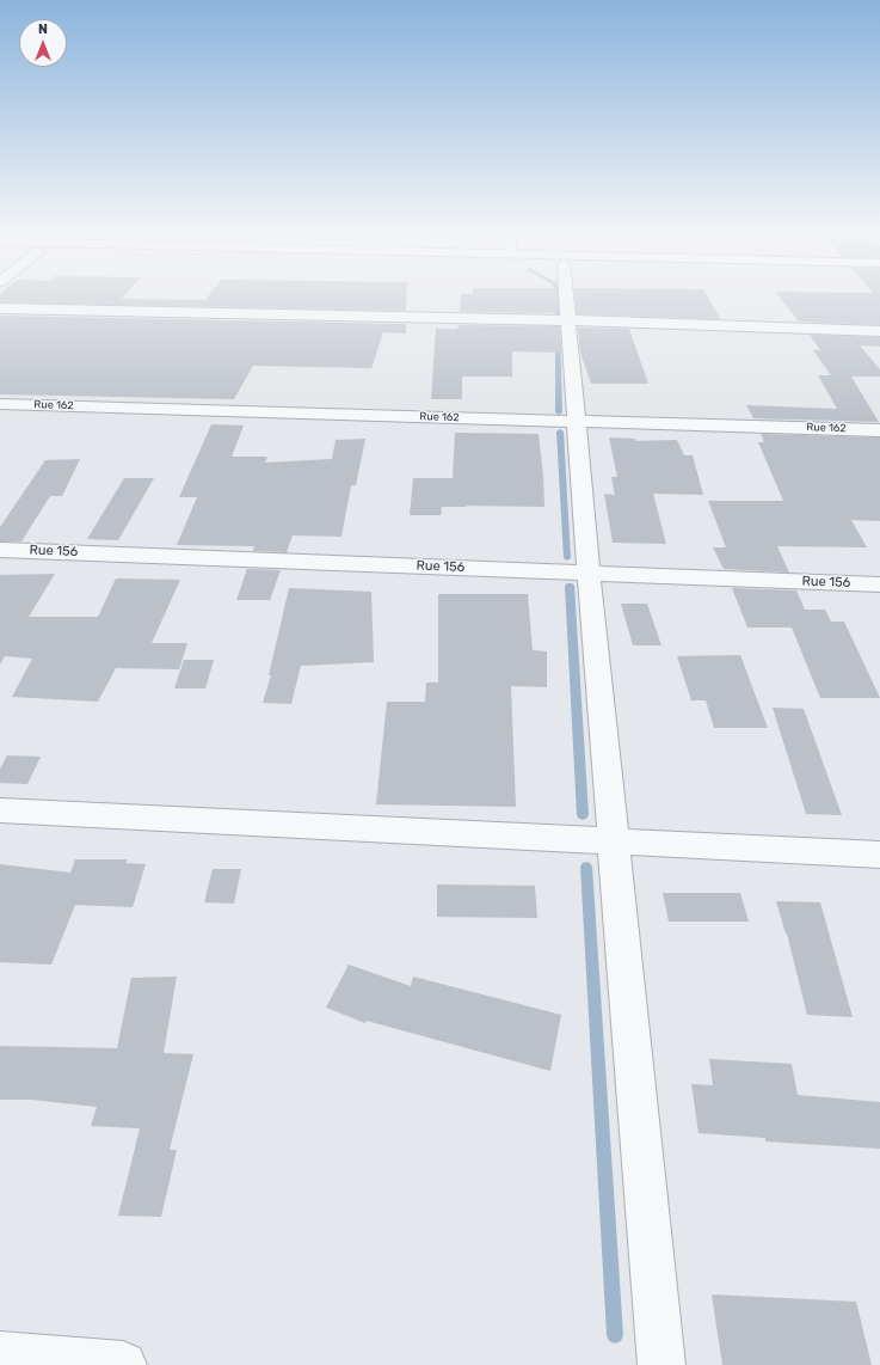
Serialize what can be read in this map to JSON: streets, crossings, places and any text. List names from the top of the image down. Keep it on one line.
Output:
{"streets":{"street":["Rue 162","Rue 156"]},"north":"top"}
